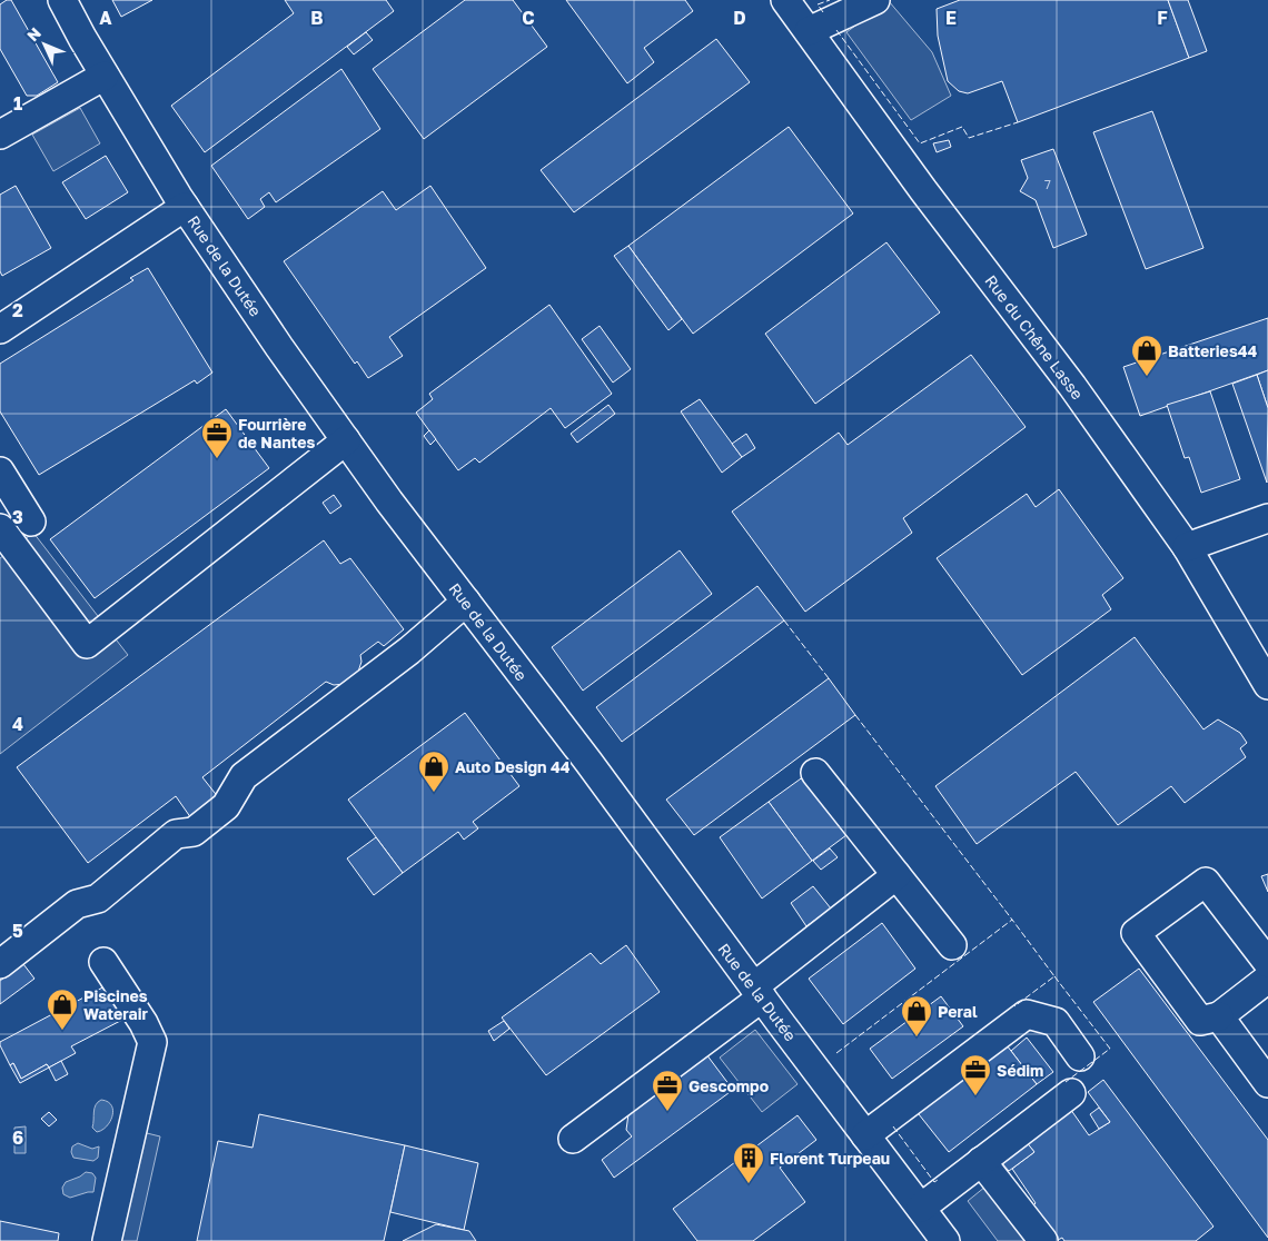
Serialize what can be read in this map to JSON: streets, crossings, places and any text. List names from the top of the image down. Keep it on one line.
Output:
{"streets":{"street":["Rue de la Dutée","Rue du Chêne Lasse"]},"places":{"shop":["Batteries44","Auto Design 44","Piscines Waterair","Peral"],"office":["Fourrière de Nantes","Sédim","Gescompo"],"building":["Florent Turpeau"]},"house_numbers":["7"],"north":"top left","grid":{"columns":["A","B","C","D","E","F"],"rows":["1","2","3","4","5","6"]}}
